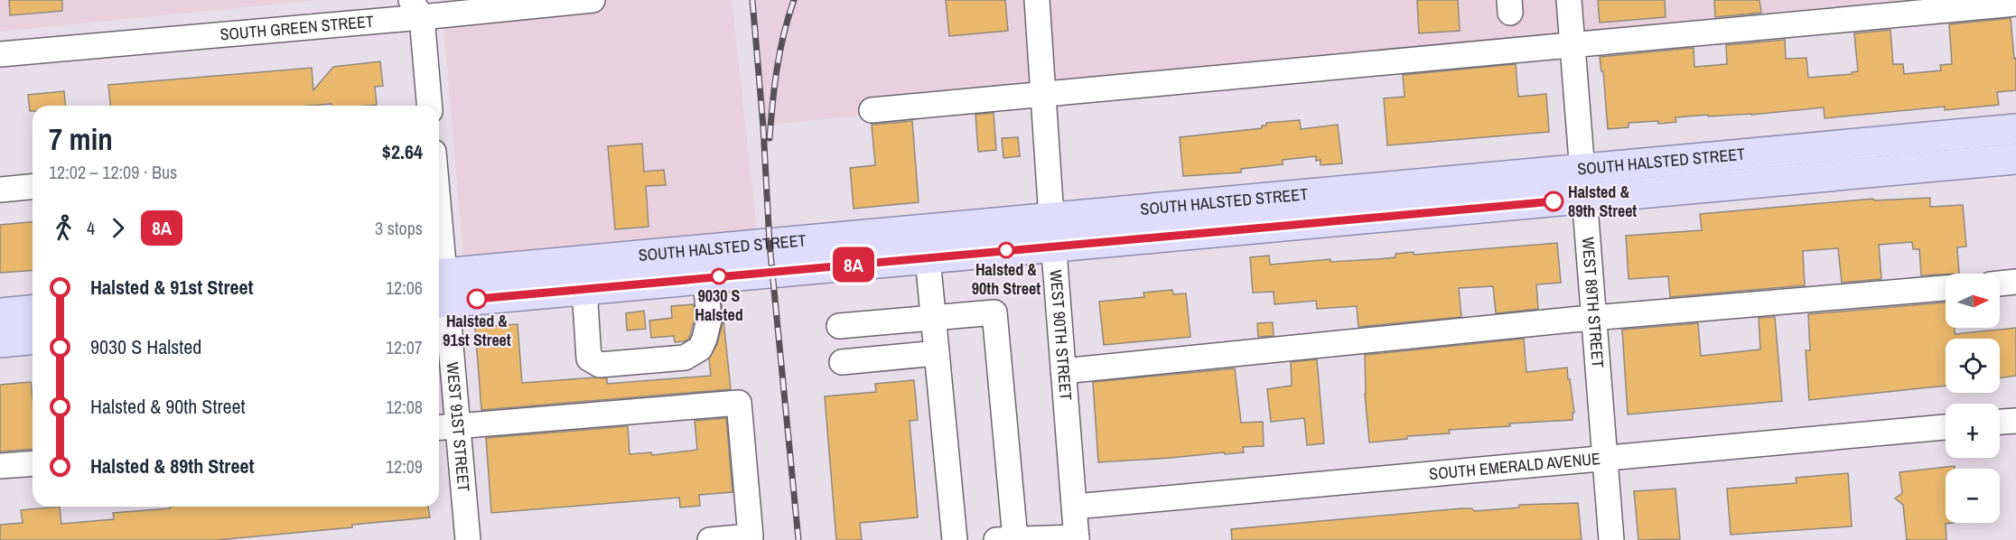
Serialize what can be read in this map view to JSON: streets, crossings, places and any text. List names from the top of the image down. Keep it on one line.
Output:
{"streets":{"main road":["SOUTH HALSTED STREET"],"street":["SOUTH GREEN STREET","WEST 89TH STREET","WEST 90TH STREET","WEST 91ST STREET","SOUTH EMERALD AVENUE"]},"crossings":[["SOUTH HALSTED STREET","WEST 89TH STREET"],["SOUTH HALSTED STREET","WEST 90TH STREET"],["SOUTH HALSTED STREET","WEST 91ST STREET"],["WEST 89TH STREET","SOUTH EMERALD AVENUE"],["WEST 90TH STREET","SOUTH EMERALD AVENUE"]],"places":["Halsted & 89th Street","Halsted & 90th Street","9030 S Halsted","Halsted & 91st Street"],"lines":["bus line 8A"],"north":"right","page":{"on_map":"8A","heading":["7 min","12:02 – 12:09 · Bus","$2.64"],"legs":["4","8A","3 stops"],"list":[{"name":"Halsted & 91st Street","value":"12:06"},{"name":"9030 S Halsted","value":"12:07"},{"name":"Halsted & 90th Street","value":"12:08"},{"name":"Halsted & 89th Street","value":"12:09"}],"map_buttons":["+","−"]}}
